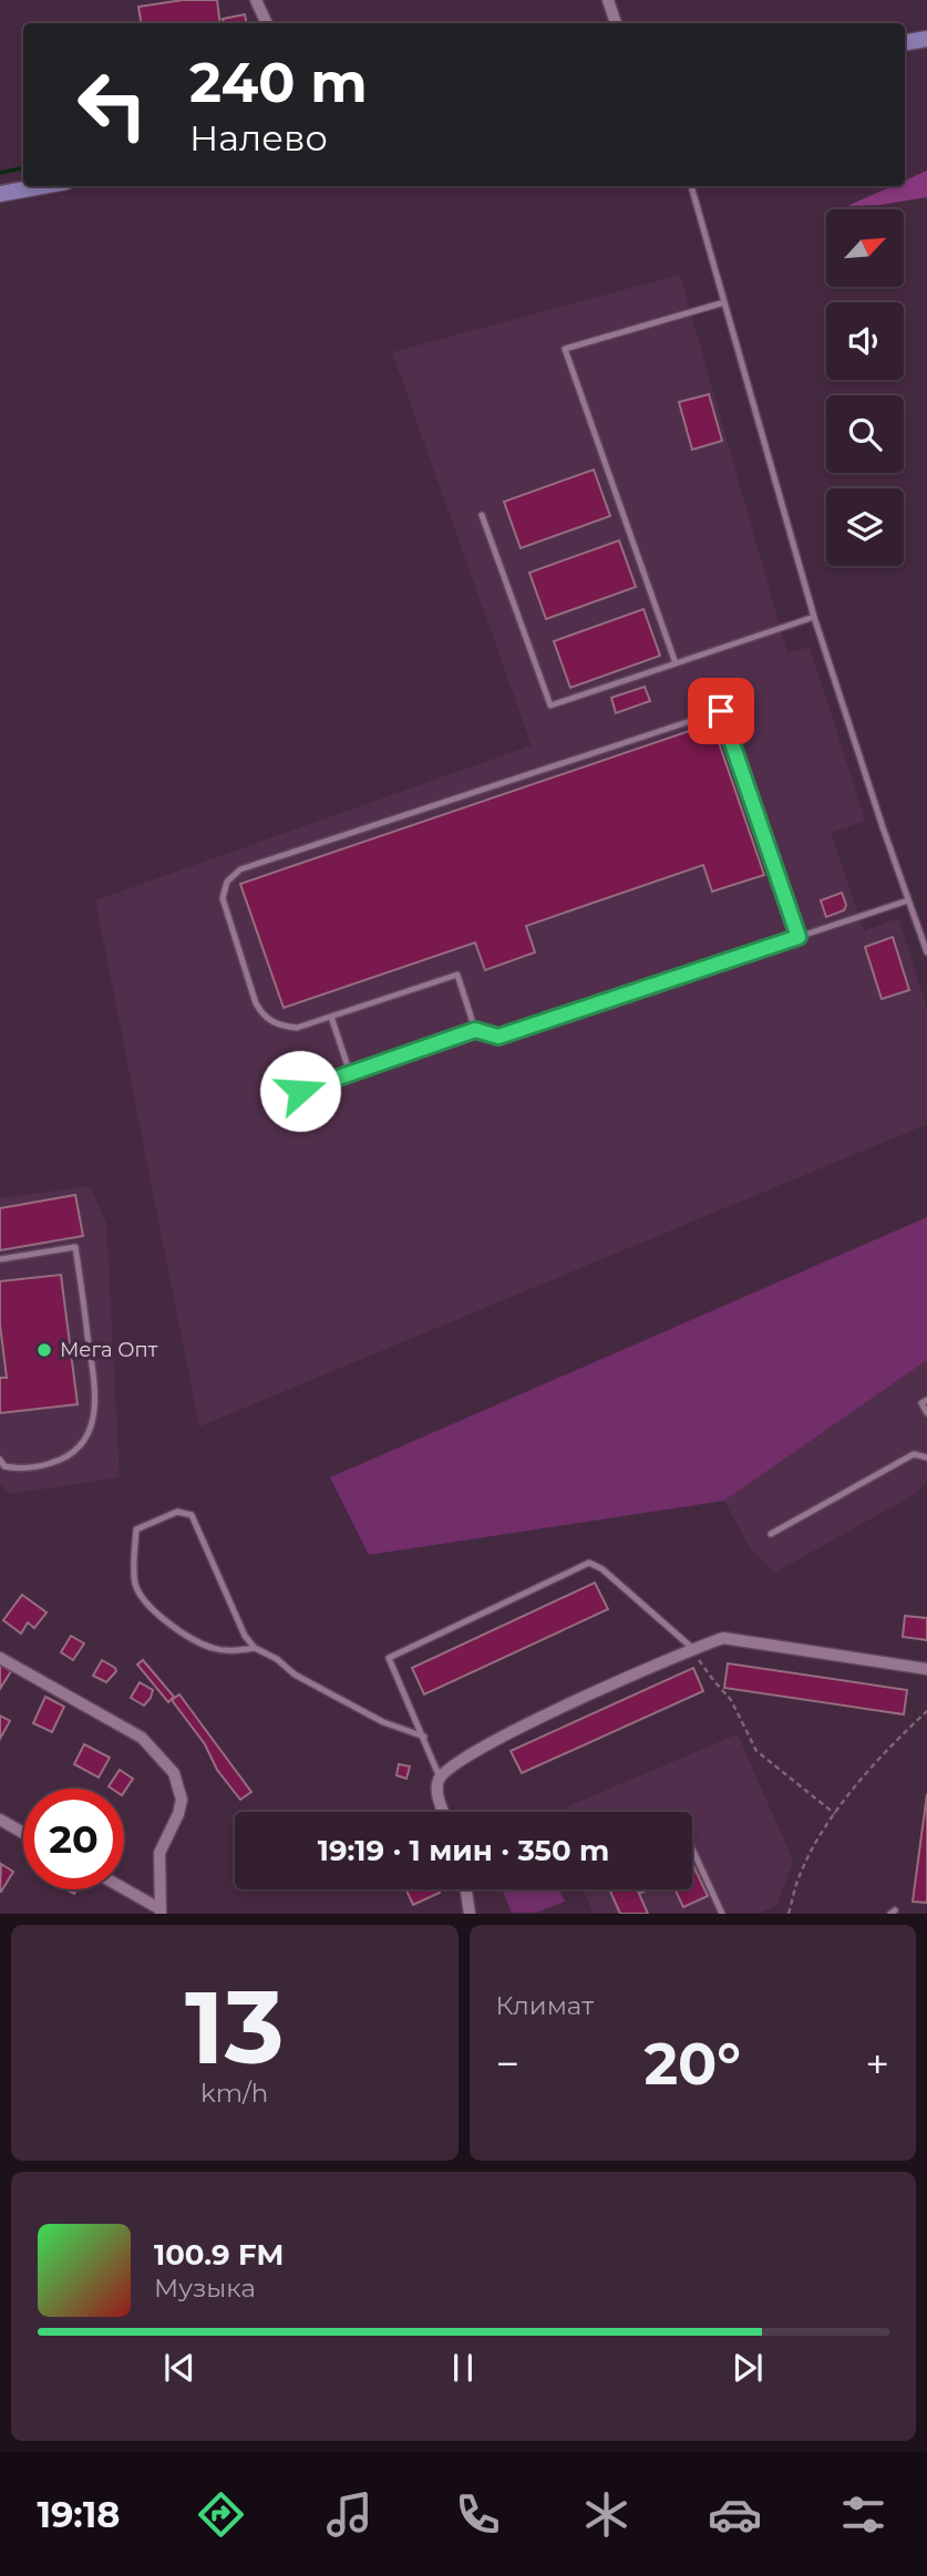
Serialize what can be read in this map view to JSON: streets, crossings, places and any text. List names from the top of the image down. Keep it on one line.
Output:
{"places":["Мега Опт"],"north":"top right","page":{"turn":["240 m","Налево"],"limit":"20","trip":"19:19 · 1 мин · 350 m","tile":[["13","km/h"],"Климат"],"heat":["−","20°","+"],"song":["100.9 FM","Музыка"],"tabs":"19:18"}}
